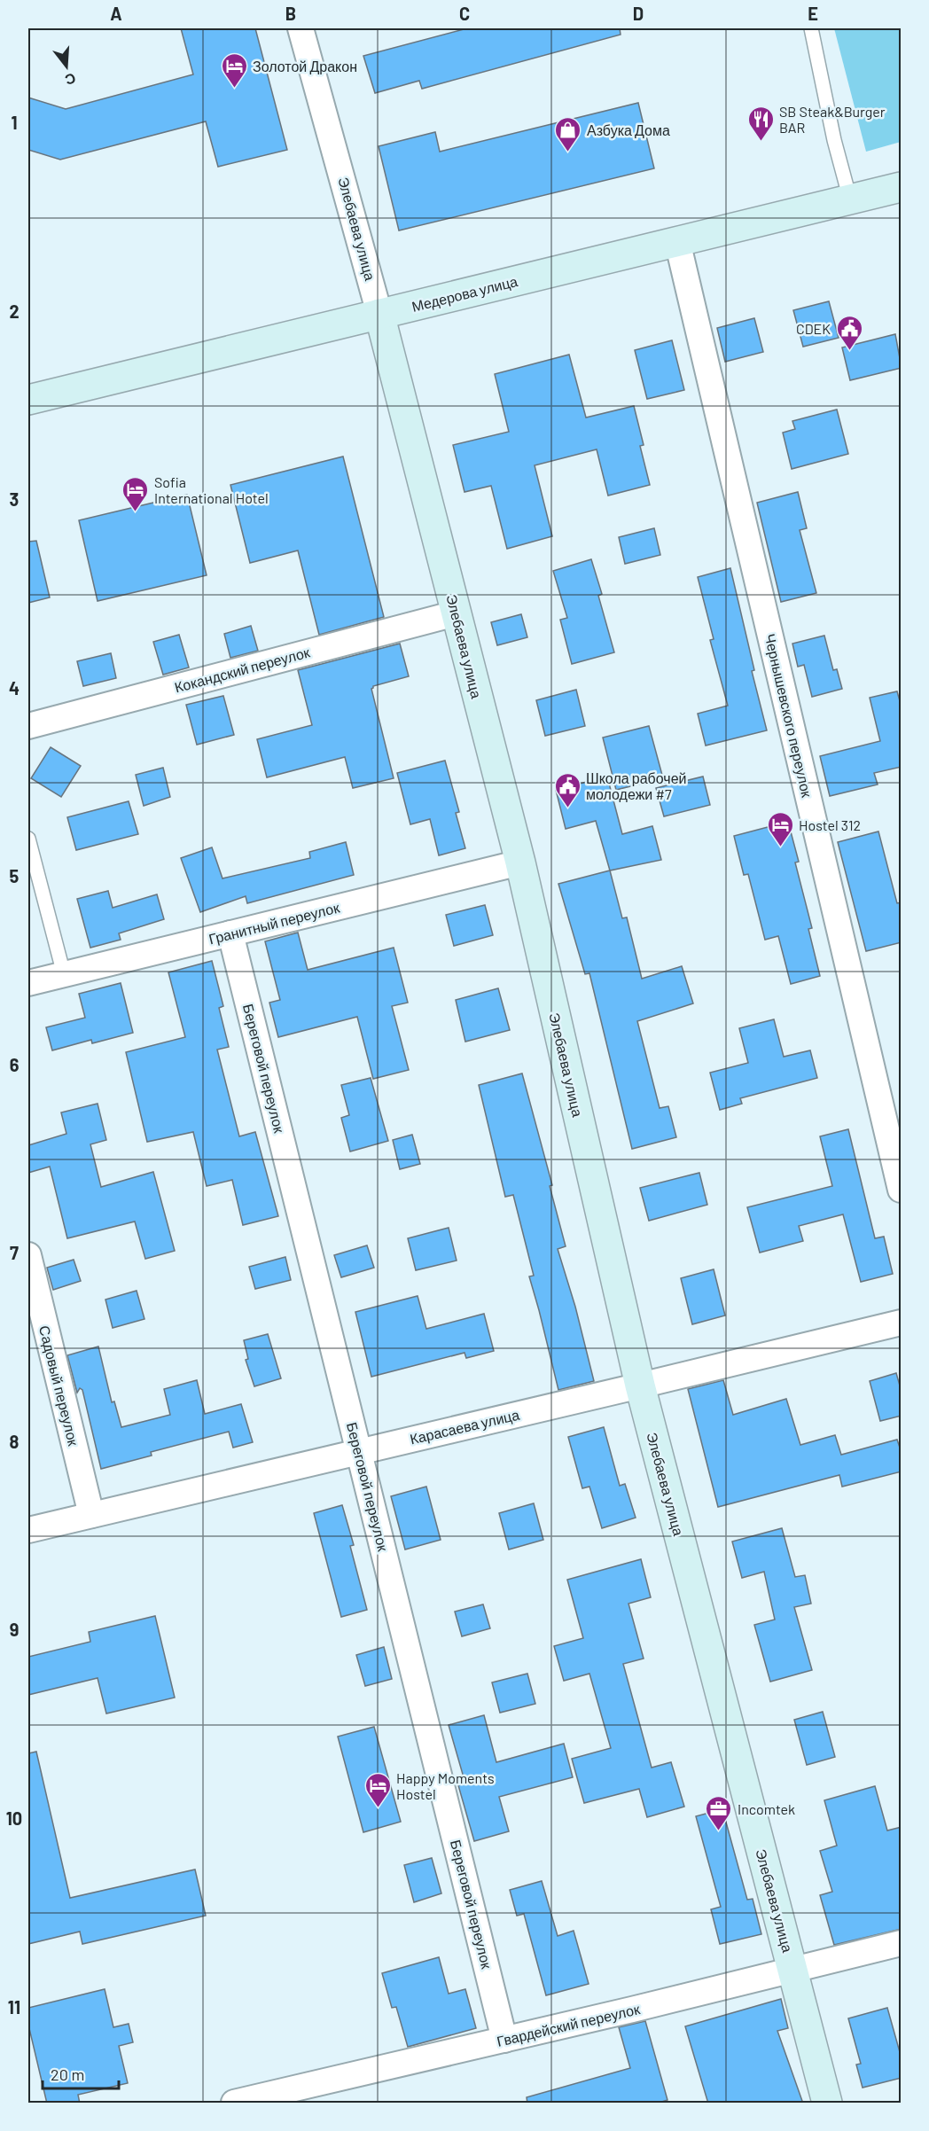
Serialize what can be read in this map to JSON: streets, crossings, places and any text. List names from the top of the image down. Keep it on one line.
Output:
{"streets":{"street":["Элебаева улица","Медерова улица","Кокандский переулок","Чернышевского переулок","Гранитный переулок","Береговой переулок","Садовый переулок","Карасаева улица","Гвардейский переулок"]},"crossings":[["Элебаева улица","Медерова улица"],["Элебаева улица","Кокандский переулок"],["Элебаева улица","Гранитный переулок"],["Элебаева улица","Карасаева улица"],["Элебаева улица","Гвардейский переулок"],["Медерова улица","Чернышевского переулок"],["Гранитный переулок","Береговой переулок"],["Береговой переулок","Карасаева улица"],["Береговой переулок","Гвардейский переулок"],["Садовый переулок","Карасаева улица"]],"places":{"hotel":["Золотой Дракон","Sofia International Hotel","Hostel 312","Happy Moments Hostel"],"restaurant":["SB Steak&Burger BAR"],"shop":["Азбука Дома"],"public building":["CDEK","Школа рабочей молодежи #7"],"office":["Incomtek"]},"scale_bar":"20 m","north":"bottom","grid":{"columns":["A","B","C","D","E"],"rows":["1","2","3","4","5","6","7","8","9","10","11"]}}
